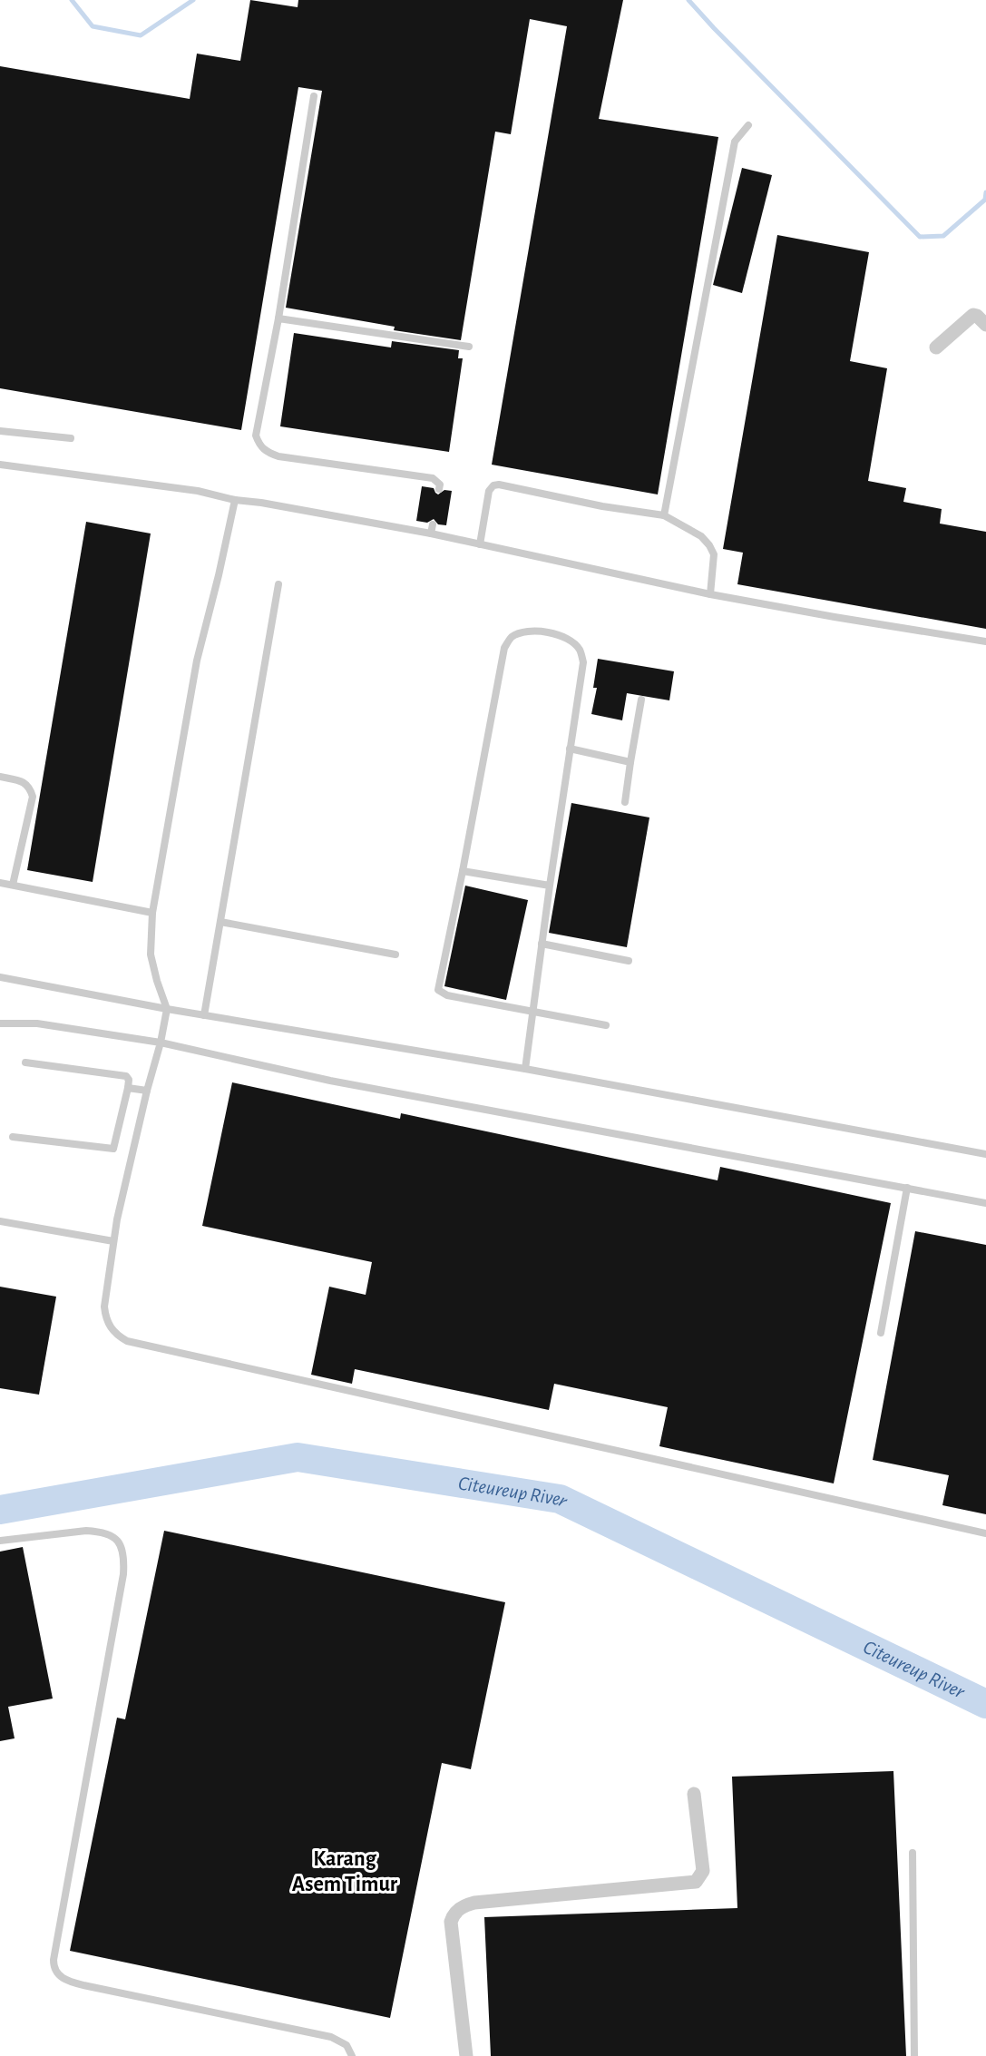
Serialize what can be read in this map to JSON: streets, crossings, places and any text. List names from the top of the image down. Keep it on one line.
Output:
{"districts":["Karang Asem Timur"],"water":["Citeureup River"]}
